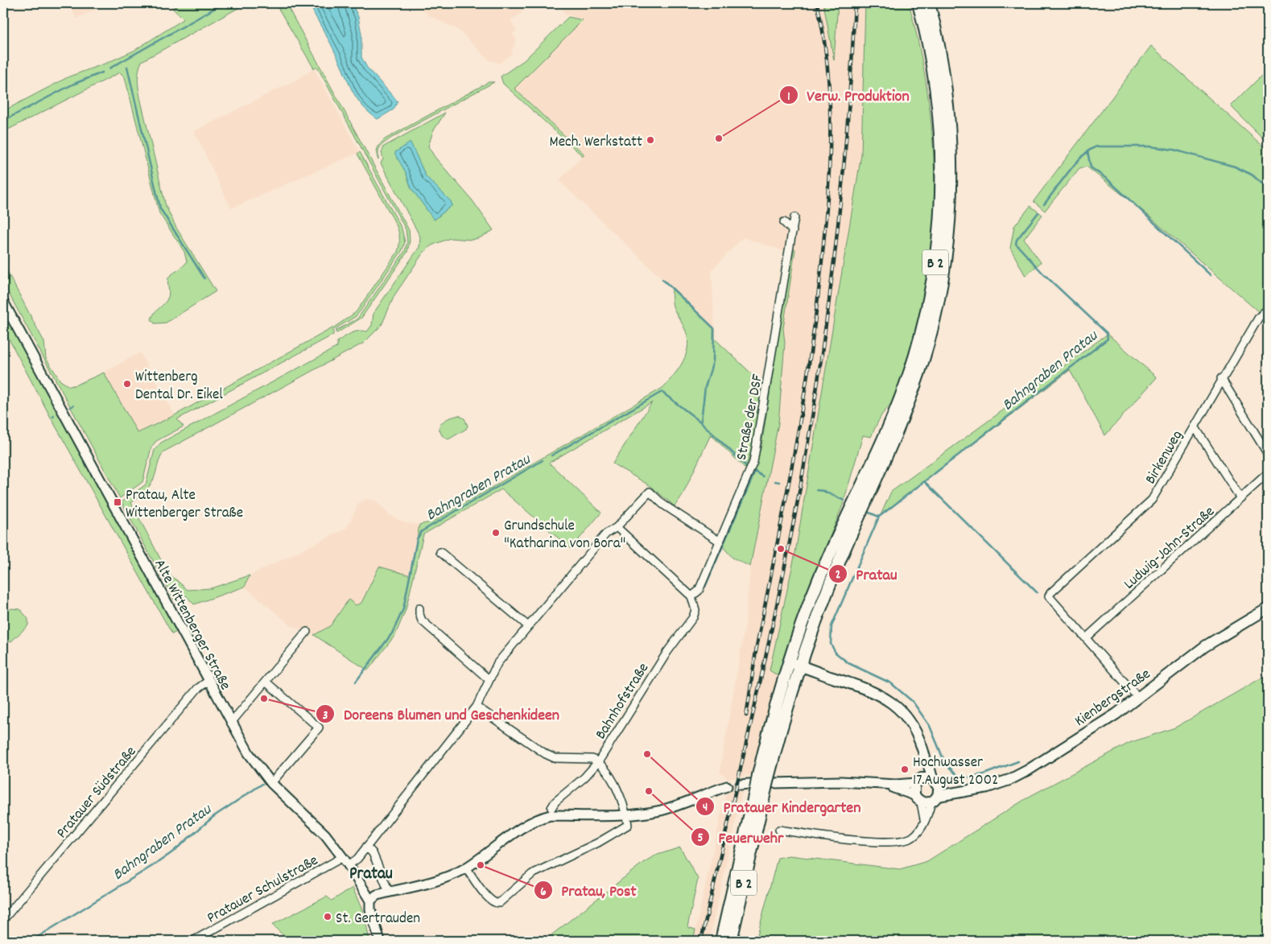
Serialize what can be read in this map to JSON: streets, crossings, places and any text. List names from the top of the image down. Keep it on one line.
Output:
{"streets":{"main road":["B 2","Kienbergstraße"],"street":["Straße der DSF","Birkenweg","Ludwig-Jahn-Straße","Alte Wittenberger Straße","Bahnhofstraße","Pratauer Südstraße","Pratauer Schulstraße"]},"crossings":[["B 2","Kienbergstraße"],["Straße der DSF","Bahnhofstraße"],["Birkenweg","Ludwig-Jahn-Straße"],["Alte Wittenberger Straße","Pratauer Südstraße"],["Alte Wittenberger Straße","Pratauer Schulstraße"]],"districts":["Pratau"],"water":["Bahngraben Pratau"],"places":{"other":["Verw. Produktion","Mech. Werkstatt","Wittenberg Dental Dr. Eikel","Grundschule \"Katharina von Bora\"","Pratau","Doreens Blumen und Geschenkideen","Pratauer Kindergarten","Hochwasser 17.August 2002","Feuerwehr","Pratau, Post","St. Gertrauden"],"transit":["Pratau, Alte Wittenberger Straße"]}}
